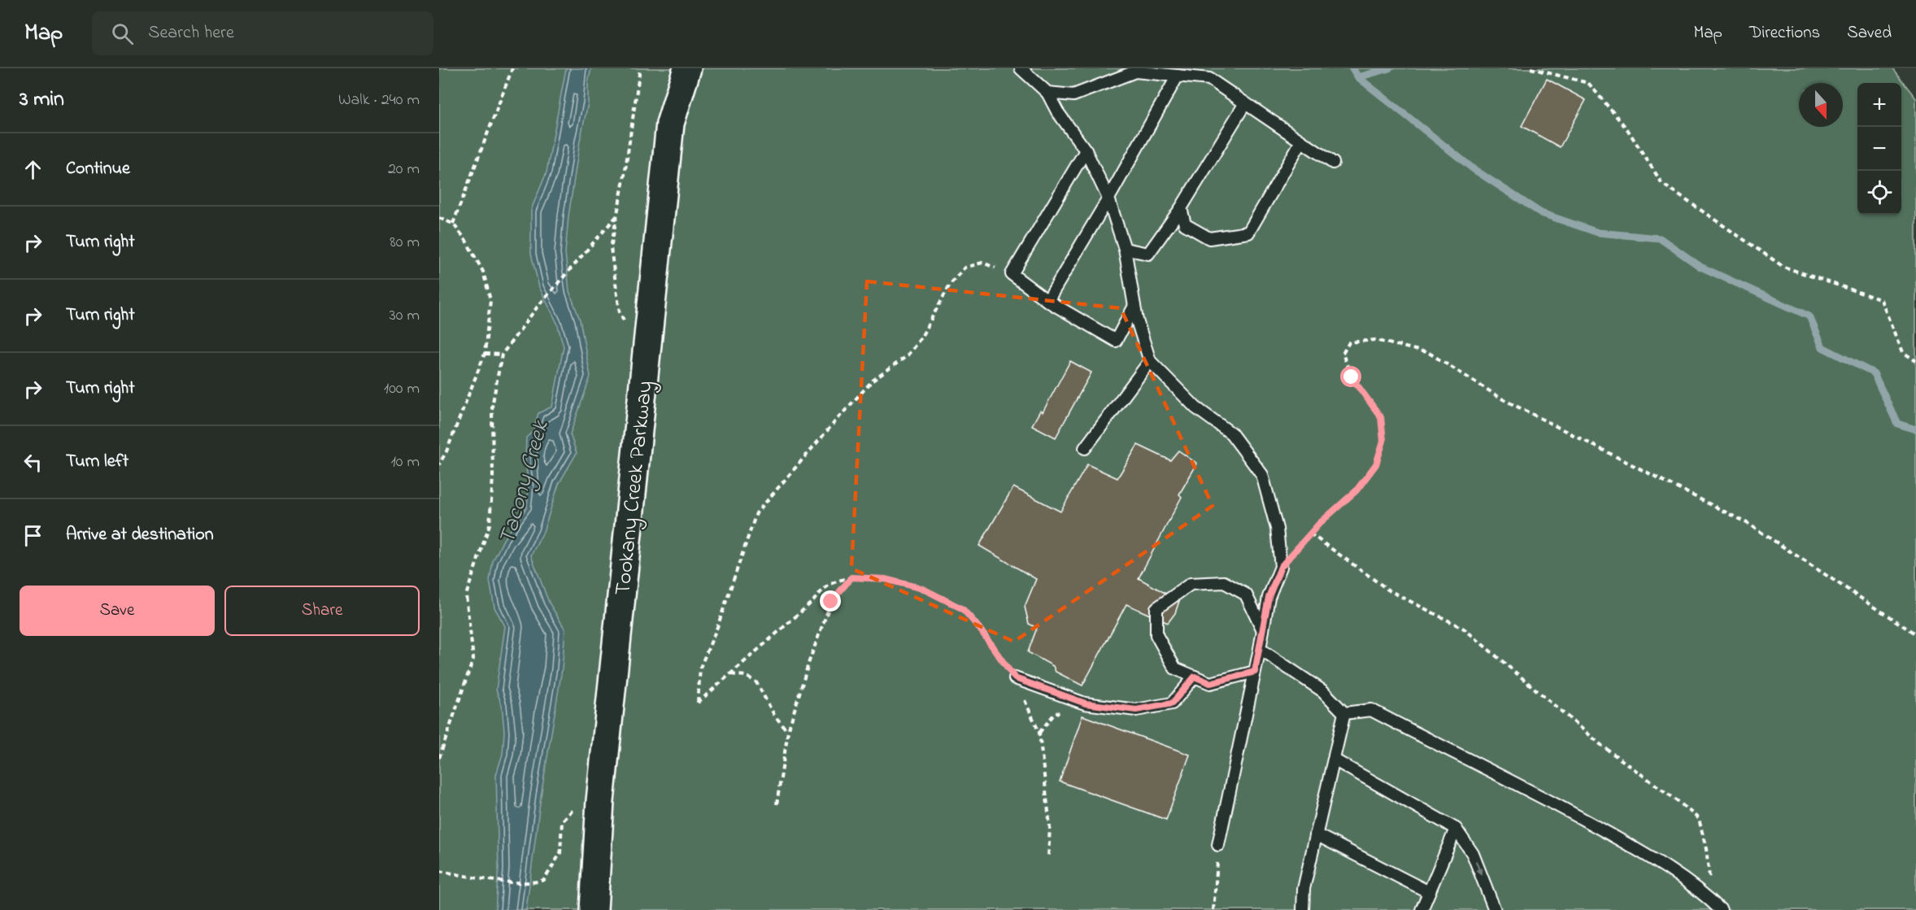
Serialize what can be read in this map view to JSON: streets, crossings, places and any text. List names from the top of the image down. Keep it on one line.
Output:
{"streets":{"main road":["Tookany Creek Parkway"]},"water":["Tacony Creek"],"north":"bottom","page":{"header":"Map","search":"Search here","nav":["Map","Directions","Saved"],"heading":["3 min","Walk · 240 m"],"map_buttons":["+","−"],"list":[["Continue","20 m"],["Turn right","80 m"],["Turn right","30 m"],["Turn right","100 m"],["Turn left","10 m"],"Arrive at destination"],"buttons":["Save","Share"]}}
